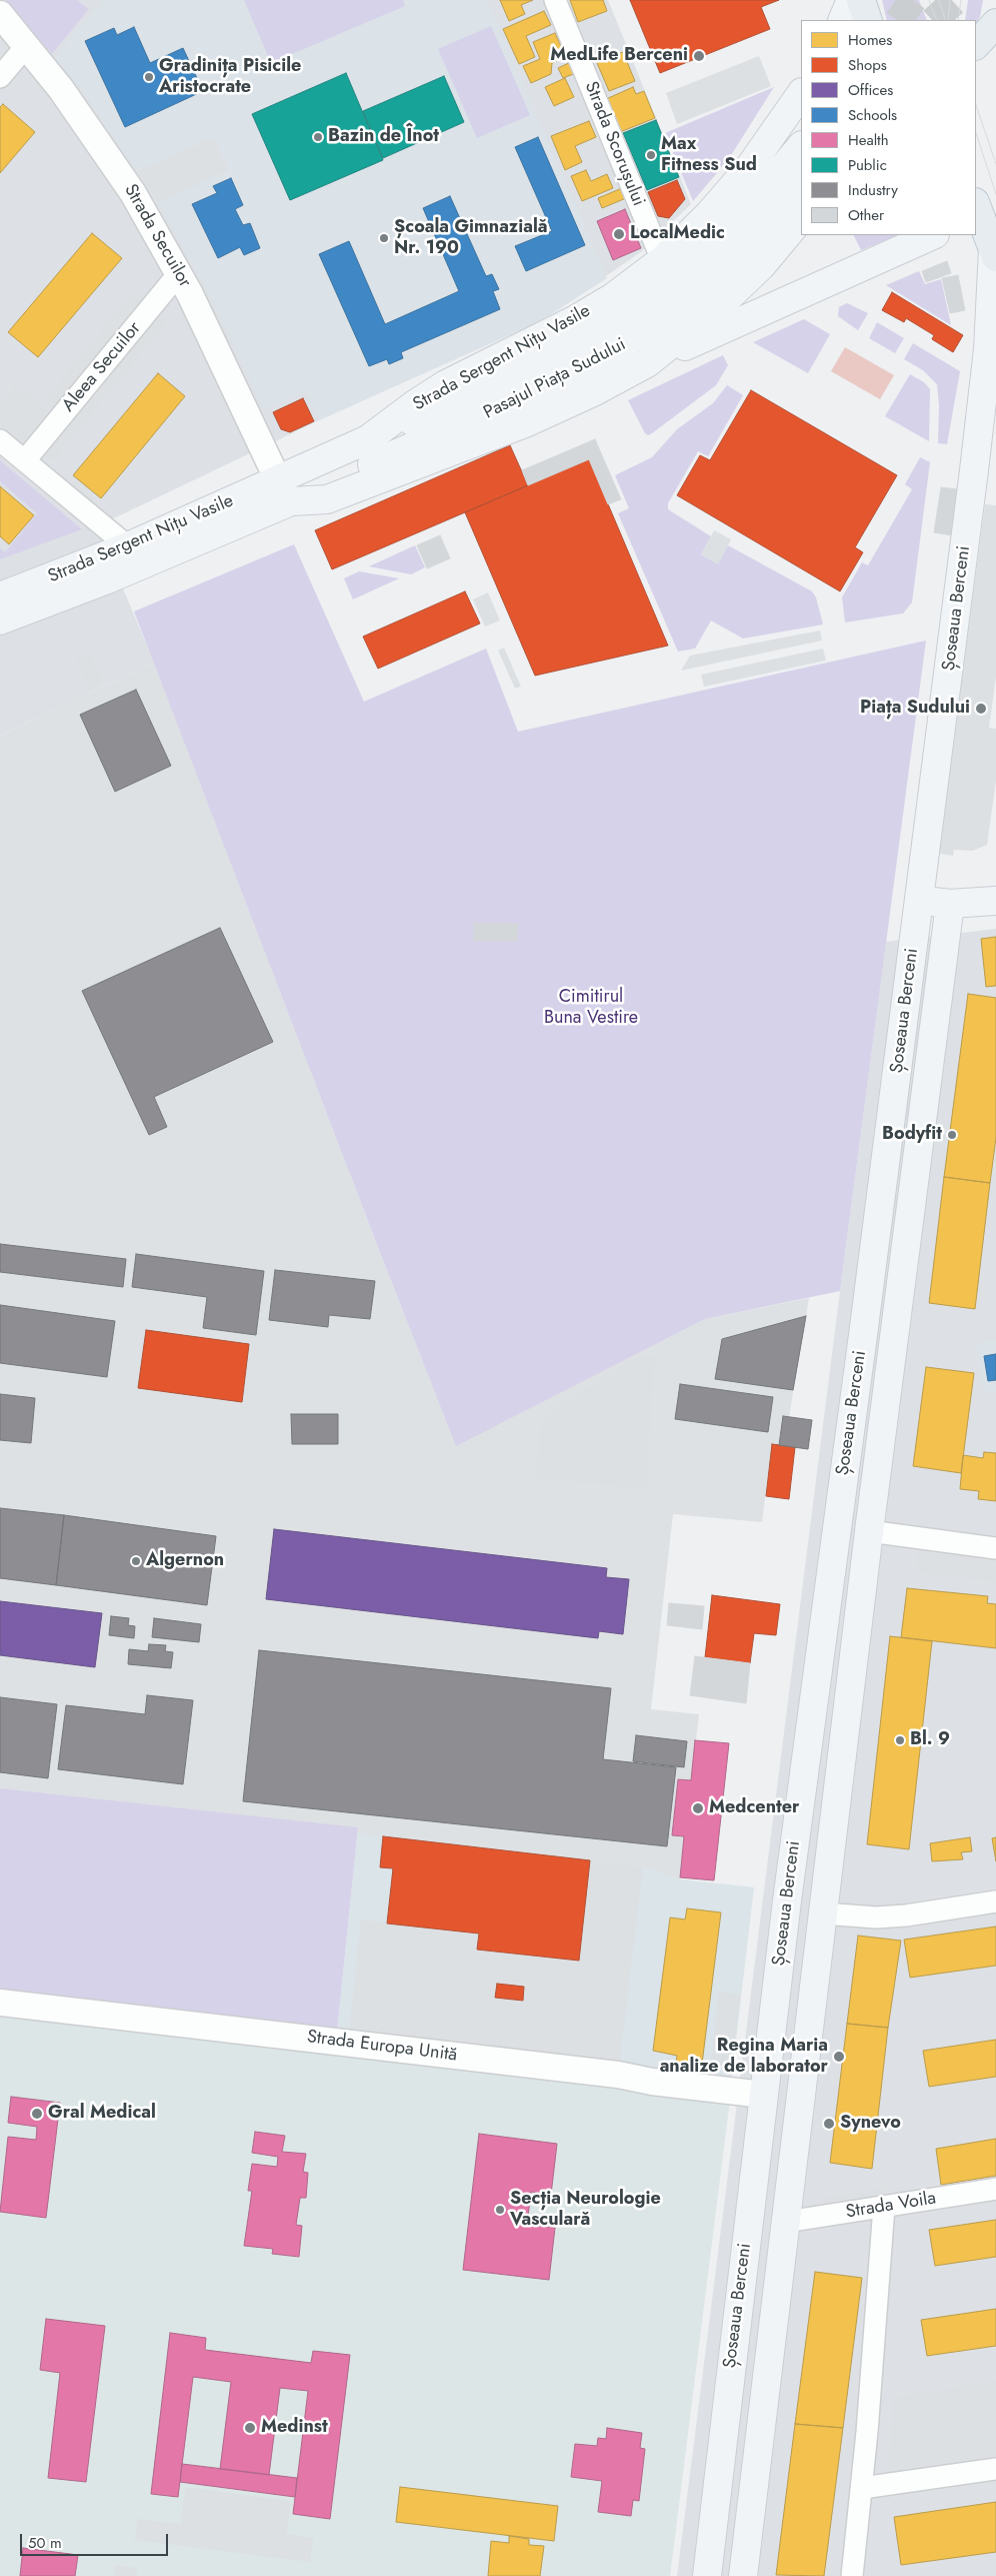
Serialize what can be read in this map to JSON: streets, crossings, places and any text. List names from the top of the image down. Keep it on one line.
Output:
{"streets":{"main road":["Strada Sergent Nițu Vasile","Pasajul Piața Sudului","Șoseaua Berceni"],"street":["Strada Scorușului","Strada Secuilor","Aleea Secuilor","Strada Europa Unită","Strada Voila"]},"crossings":[["Strada Scorușului","Strada Sergent Nițu Vasile"],["Strada Secuilor","Strada Sergent Nițu Vasile"],["Strada Secuilor","Aleea Secuilor"],["Strada Secuilor","Pasajul Piața Sudului"],["Strada Sergent Nițu Vasile","Pasajul Piața Sudului"],["Șoseaua Berceni","Strada Europa Unită"],["Șoseaua Berceni","Strada Voila"]],"parks":["Cimitirul Buna Vestire"],"places":["MedLife Berceni","Gradinița Pisicile Aristocrate","Bazin de Înot","Max Fitness Sud","LocalMedic","Școala Gimnazială Nr. 190","Piața Sudului","Bodyfit","Algernon","Bl. 9","Medcenter","Regina Maria analize de laborator","Gral Medical","Synevo","Secția Neurologie Vasculară","Medinst"],"legend":["Homes","Shops","Offices","Schools","Health","Public","Industry","Other"],"scale_bar":"50 m"}
